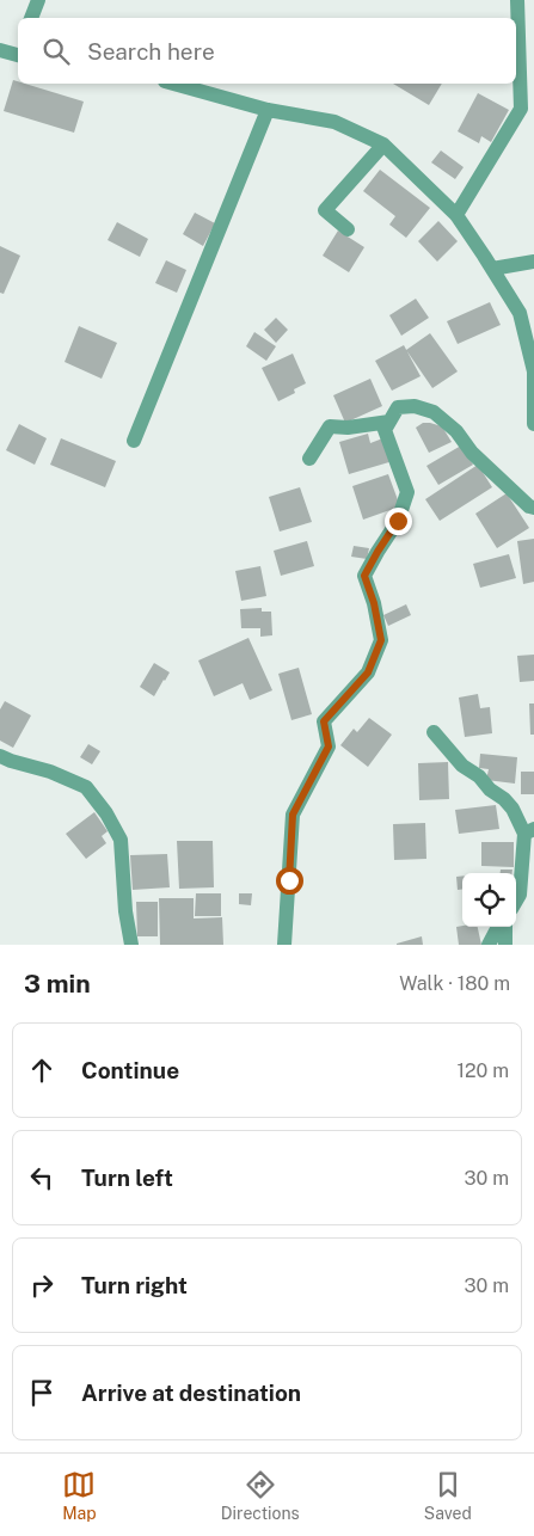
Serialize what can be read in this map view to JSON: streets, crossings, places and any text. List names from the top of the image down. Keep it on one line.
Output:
{"page":{"search":"Search here","heading":["3 min","Walk · 180 m"],"list":[["Continue","120 m"],["Turn left","30 m"],["Turn right","30 m"],"Arrive at destination"],"nav":["Map","Directions","Saved"]}}
